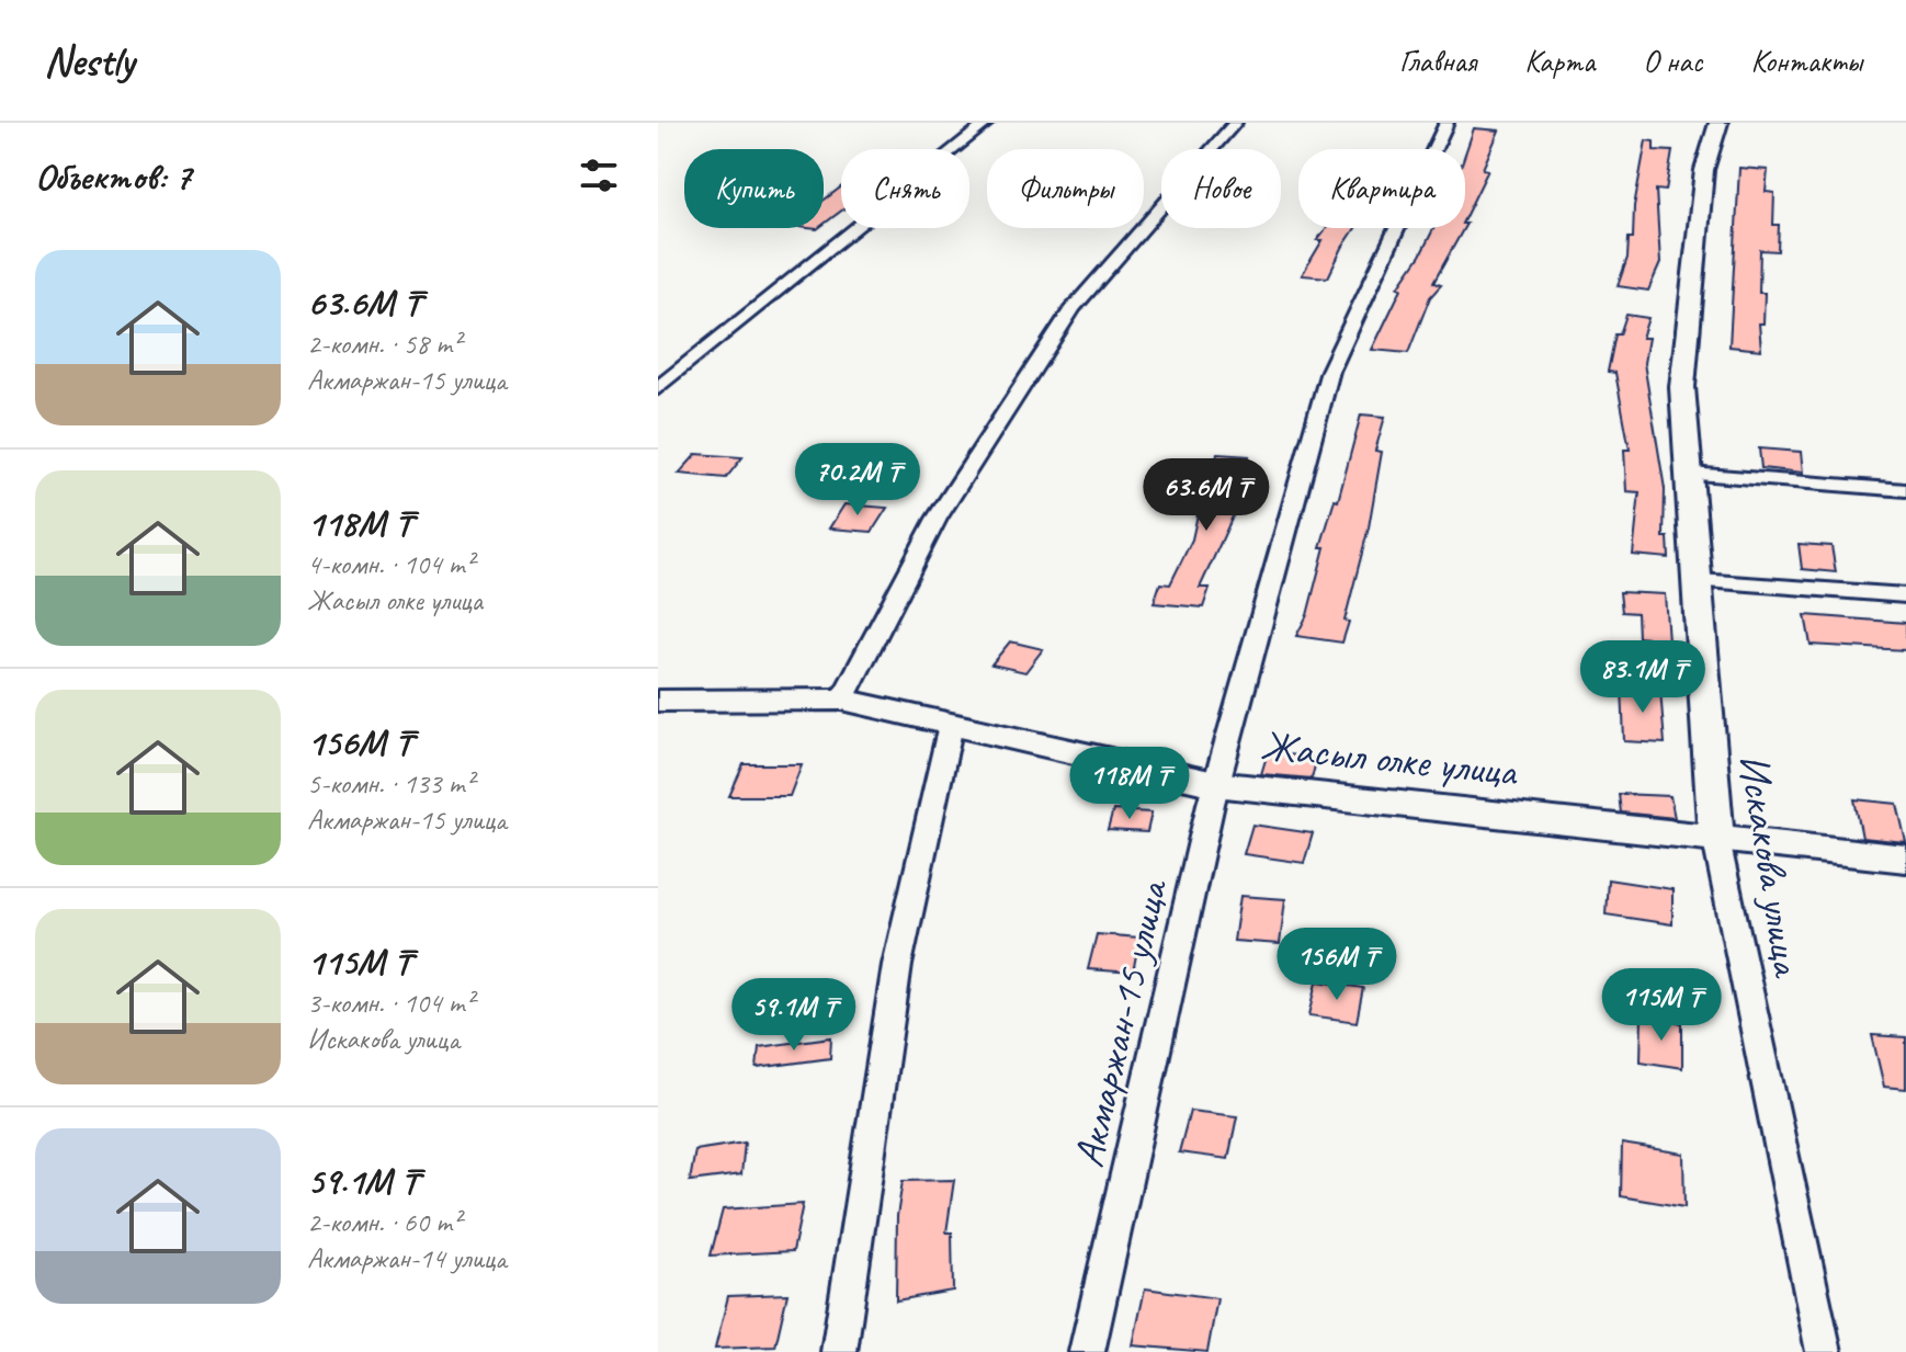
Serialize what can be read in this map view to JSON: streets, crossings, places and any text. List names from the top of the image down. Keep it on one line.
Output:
{"streets":{"street":["Жасыл олке улица","Искакова улица","Акмаржан-15 улица"]},"crossings":[["Жасыл олке улица","Искакова улица"],["Жасыл олке улица","Акмаржан-15 улица"]],"page":{"header":"Nestly","nav":["Главная","Карта","О нас","Контакты"],"heading":"Объектов: 7","chip":["Купить","Снять","Фильтры","Новое","Квартира"],"list":[{"name":"63.6M ₸","note":"2-комн. · 58 m² · Акмаржан-15 улица"},{"name":"118M ₸","note":"4-комн. · 104 m² · Жасыл олке улица"},{"name":"156M ₸","note":"5-комн. · 133 m² · Акмаржан-15 улица"},{"name":"115M ₸","note":"3-комн. · 104 m² · Искакова улица"},{"name":"59.1M ₸","note":"2-комн. · 60 m² · Акмаржан-14 улица"}],"price":["70.2M ₸","63.6M ₸","83.1M ₸","118M ₸","156M ₸","115M ₸","59.1M ₸"]}}
